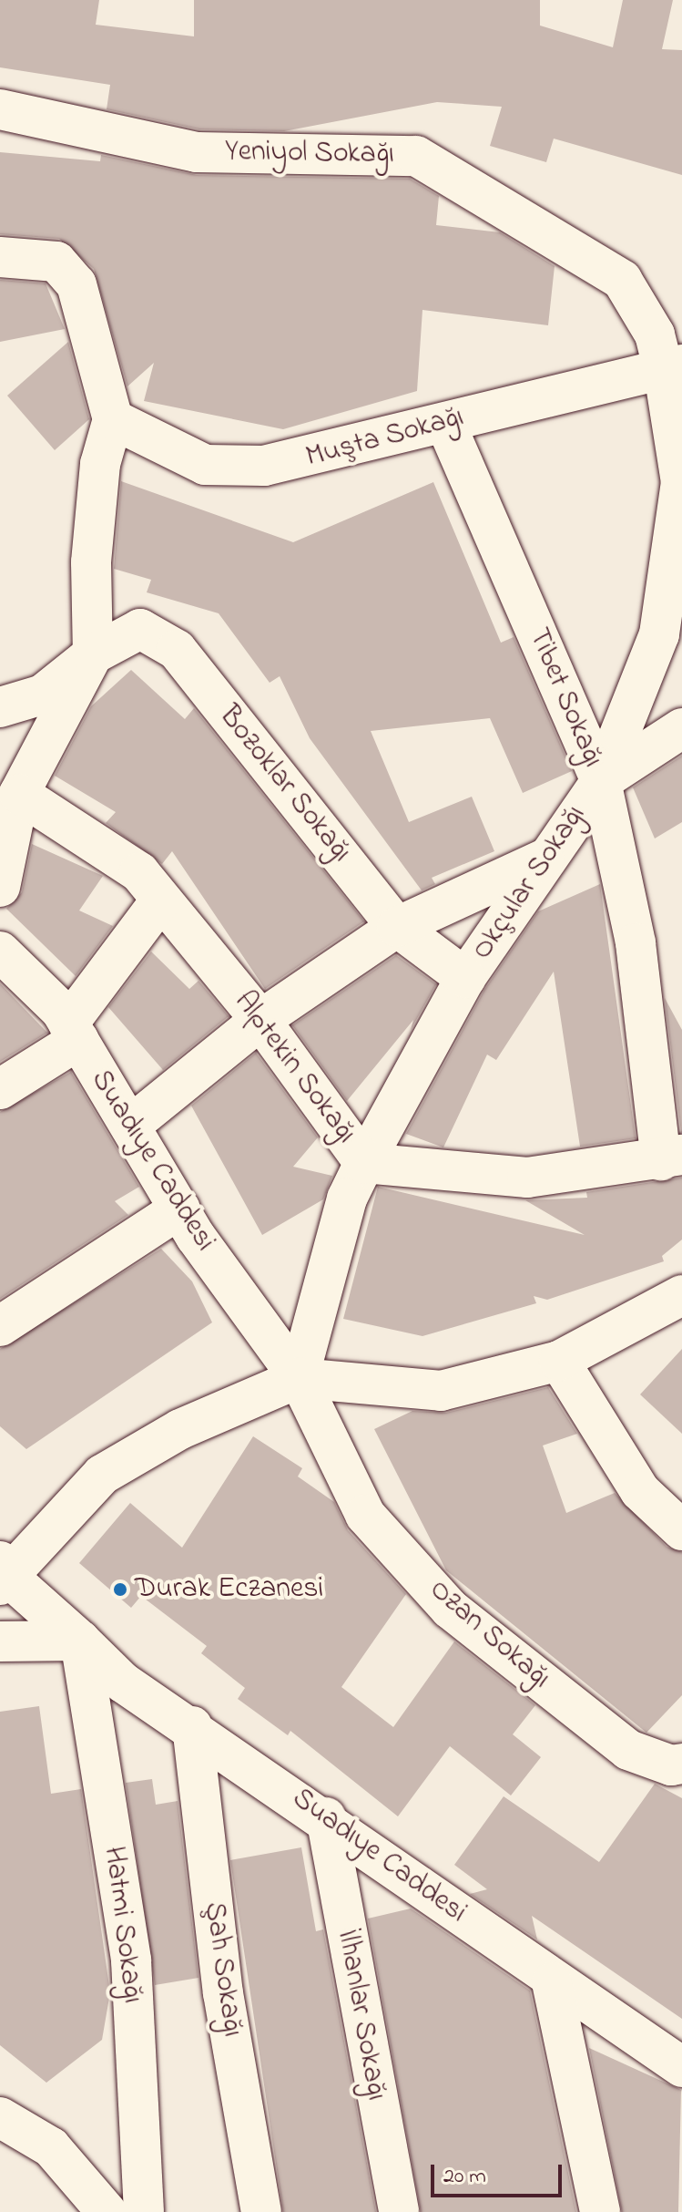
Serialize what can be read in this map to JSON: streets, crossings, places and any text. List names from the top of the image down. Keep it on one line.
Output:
{"streets":{"street":["Yeniyol Sokağı","Muşta Sokağı","Tibet Sokağı","Bozoklar Sokağı","Okçular Sokağı","Alptekin Sokağı","Suadıye Caddesi","Ozan Sokağı","Hatmi Sokağı","Şah Sokağı","İlhanlar Sokağı"]},"crossings":[["Yeniyol Sokağı","Muşta Sokağı"],["Yeniyol Sokağı","Okçular Sokağı"],["Muşta Sokağı","Tibet Sokağı"],["Muşta Sokağı","Okçular Sokağı"],["Tibet Sokağı","Okçular Sokağı"],["Tibet Sokağı","Alptekin Sokağı"],["Bozoklar Sokağı","Okçular Sokağı"],["Okçular Sokağı","Alptekin Sokağı"],["Okçular Sokağı","Suadıye Caddesi"],["Okçular Sokağı","Ozan Sokağı"],["Suadıye Caddesi","Ozan Sokağı"],["Suadıye Caddesi","Hatmi Sokağı"],["Suadıye Caddesi","Şah Sokağı"],["Suadıye Caddesi","İlhanlar Sokağı"]],"places":["Durak Eczanesi"],"scale_bar":"20 m"}
